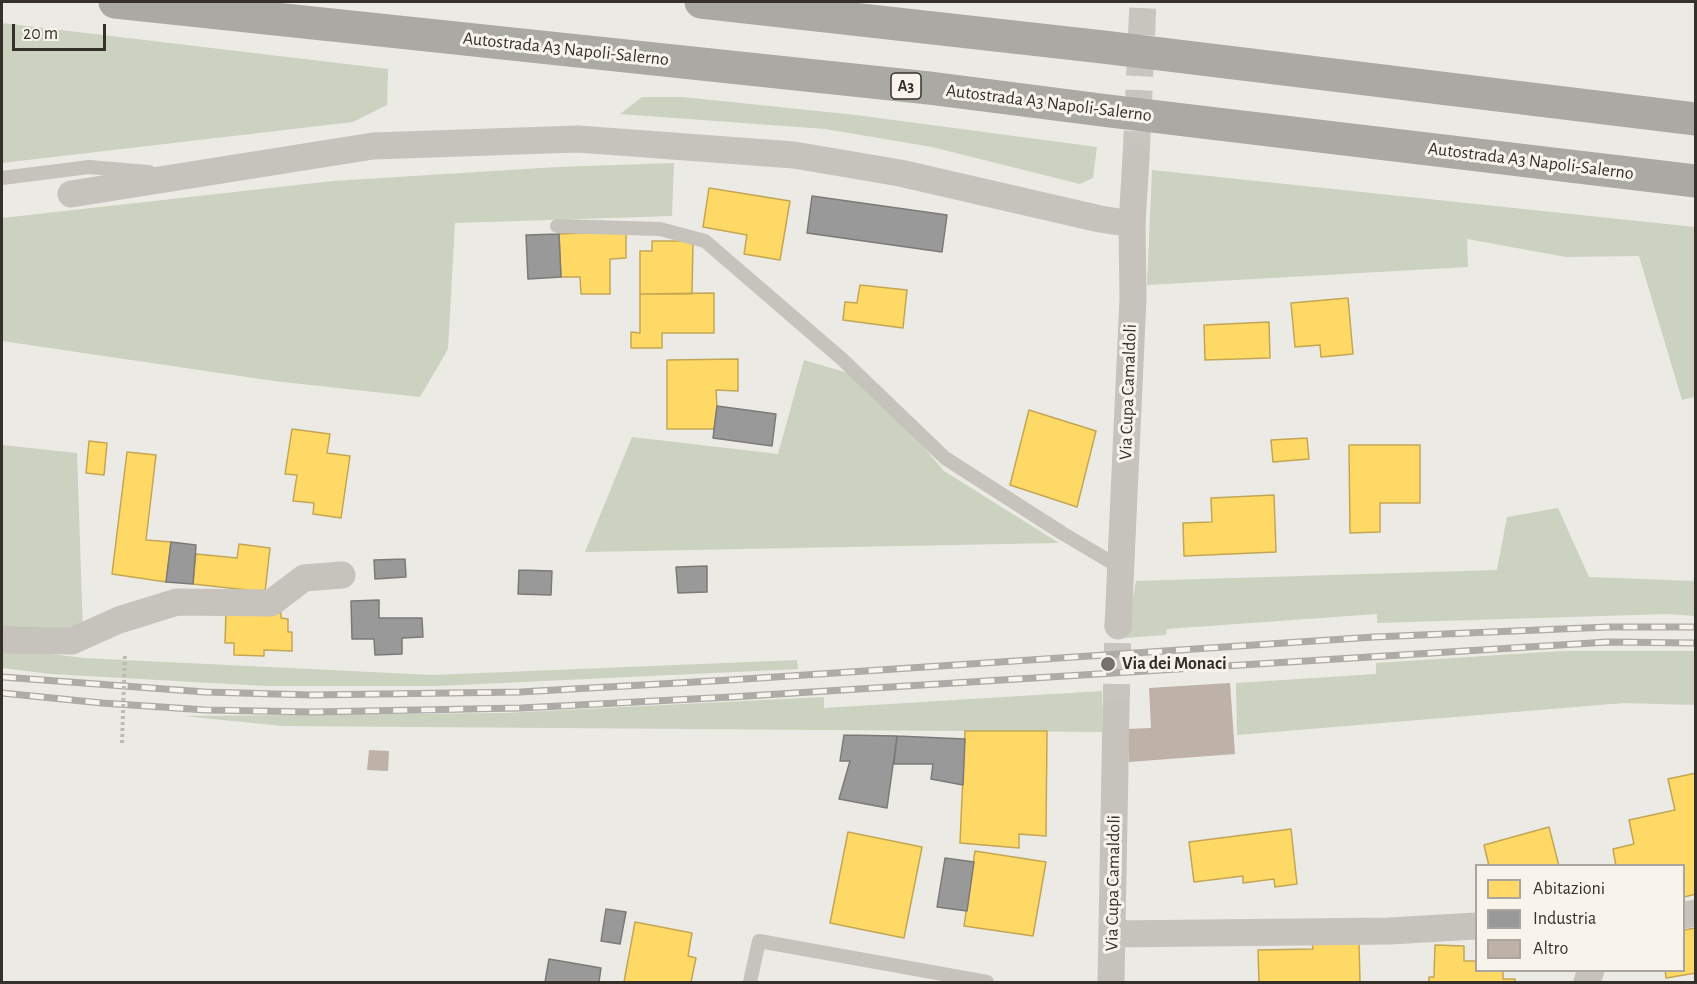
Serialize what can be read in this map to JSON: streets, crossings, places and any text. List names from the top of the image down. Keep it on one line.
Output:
{"streets":{"highway":["Autostrada A3 Napoli-Salerno","A3"],"street":["Via Cupa Camaldoli"]},"places":["Via dei Monaci"],"legend":["Abitazioni","Industria","Altro"],"scale_bar":"20 m"}
